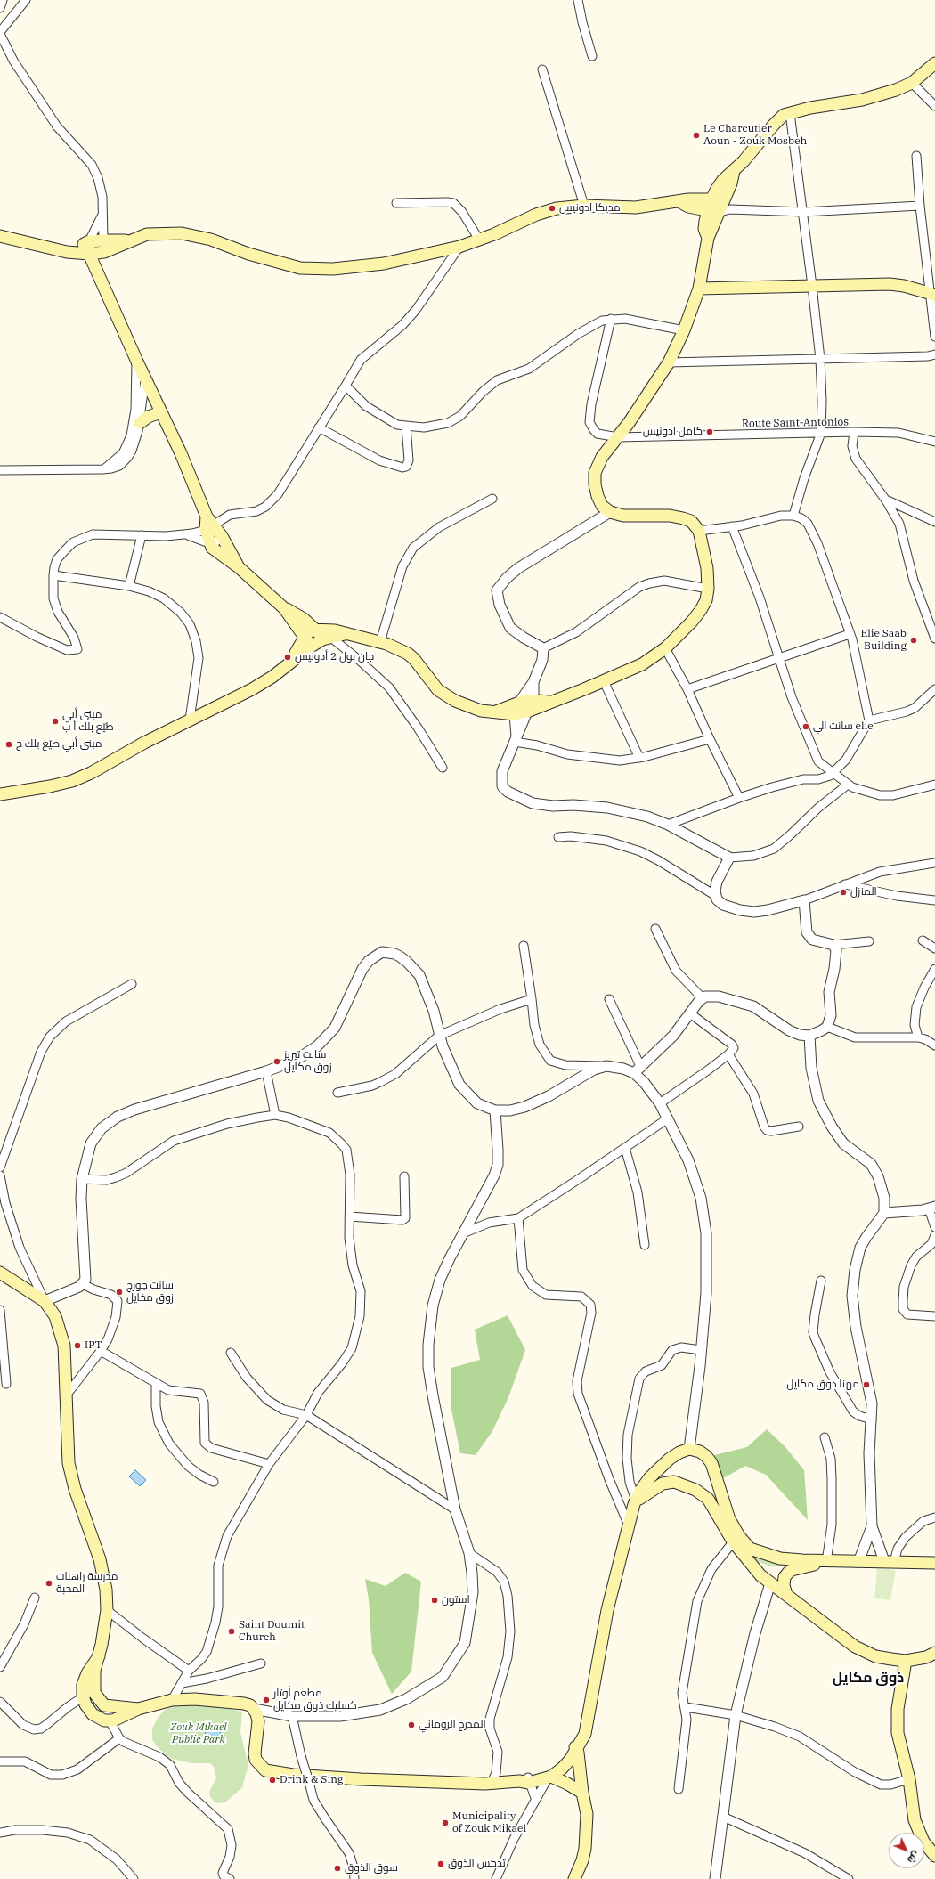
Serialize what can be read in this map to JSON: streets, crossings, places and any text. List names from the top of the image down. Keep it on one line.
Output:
{"streets":{"street":["Route Saint-Antonios"]},"districts":["ذوق مكايل"],"parks":["Zouk Mikael Public Park"],"places":["Le Charcutier Aoun - Zouk Mosbeh","مديكا ادونيس","كامل ادونيس","Elie Saab Building","جان بول 2 أدونيس","مبنى أبي طيّع بلك أ ب","سانت الي elie","مبنى أبي طيّع بلك ج","المنزل","سانت تيريز زوق مكايل","سانت جورج زوق مخايل","IPT","مهنا ذوق مكايل","مدرسة راهبات المحبة","استون","Saint Doumit Church","مطعم أوتار كسليك ذوق مكايل","المدرج الروماني","Drink & Sing","Municipality of Zouk Mikael","تدكس الذوق","سوق الذوق"],"north":"bottom right"}
